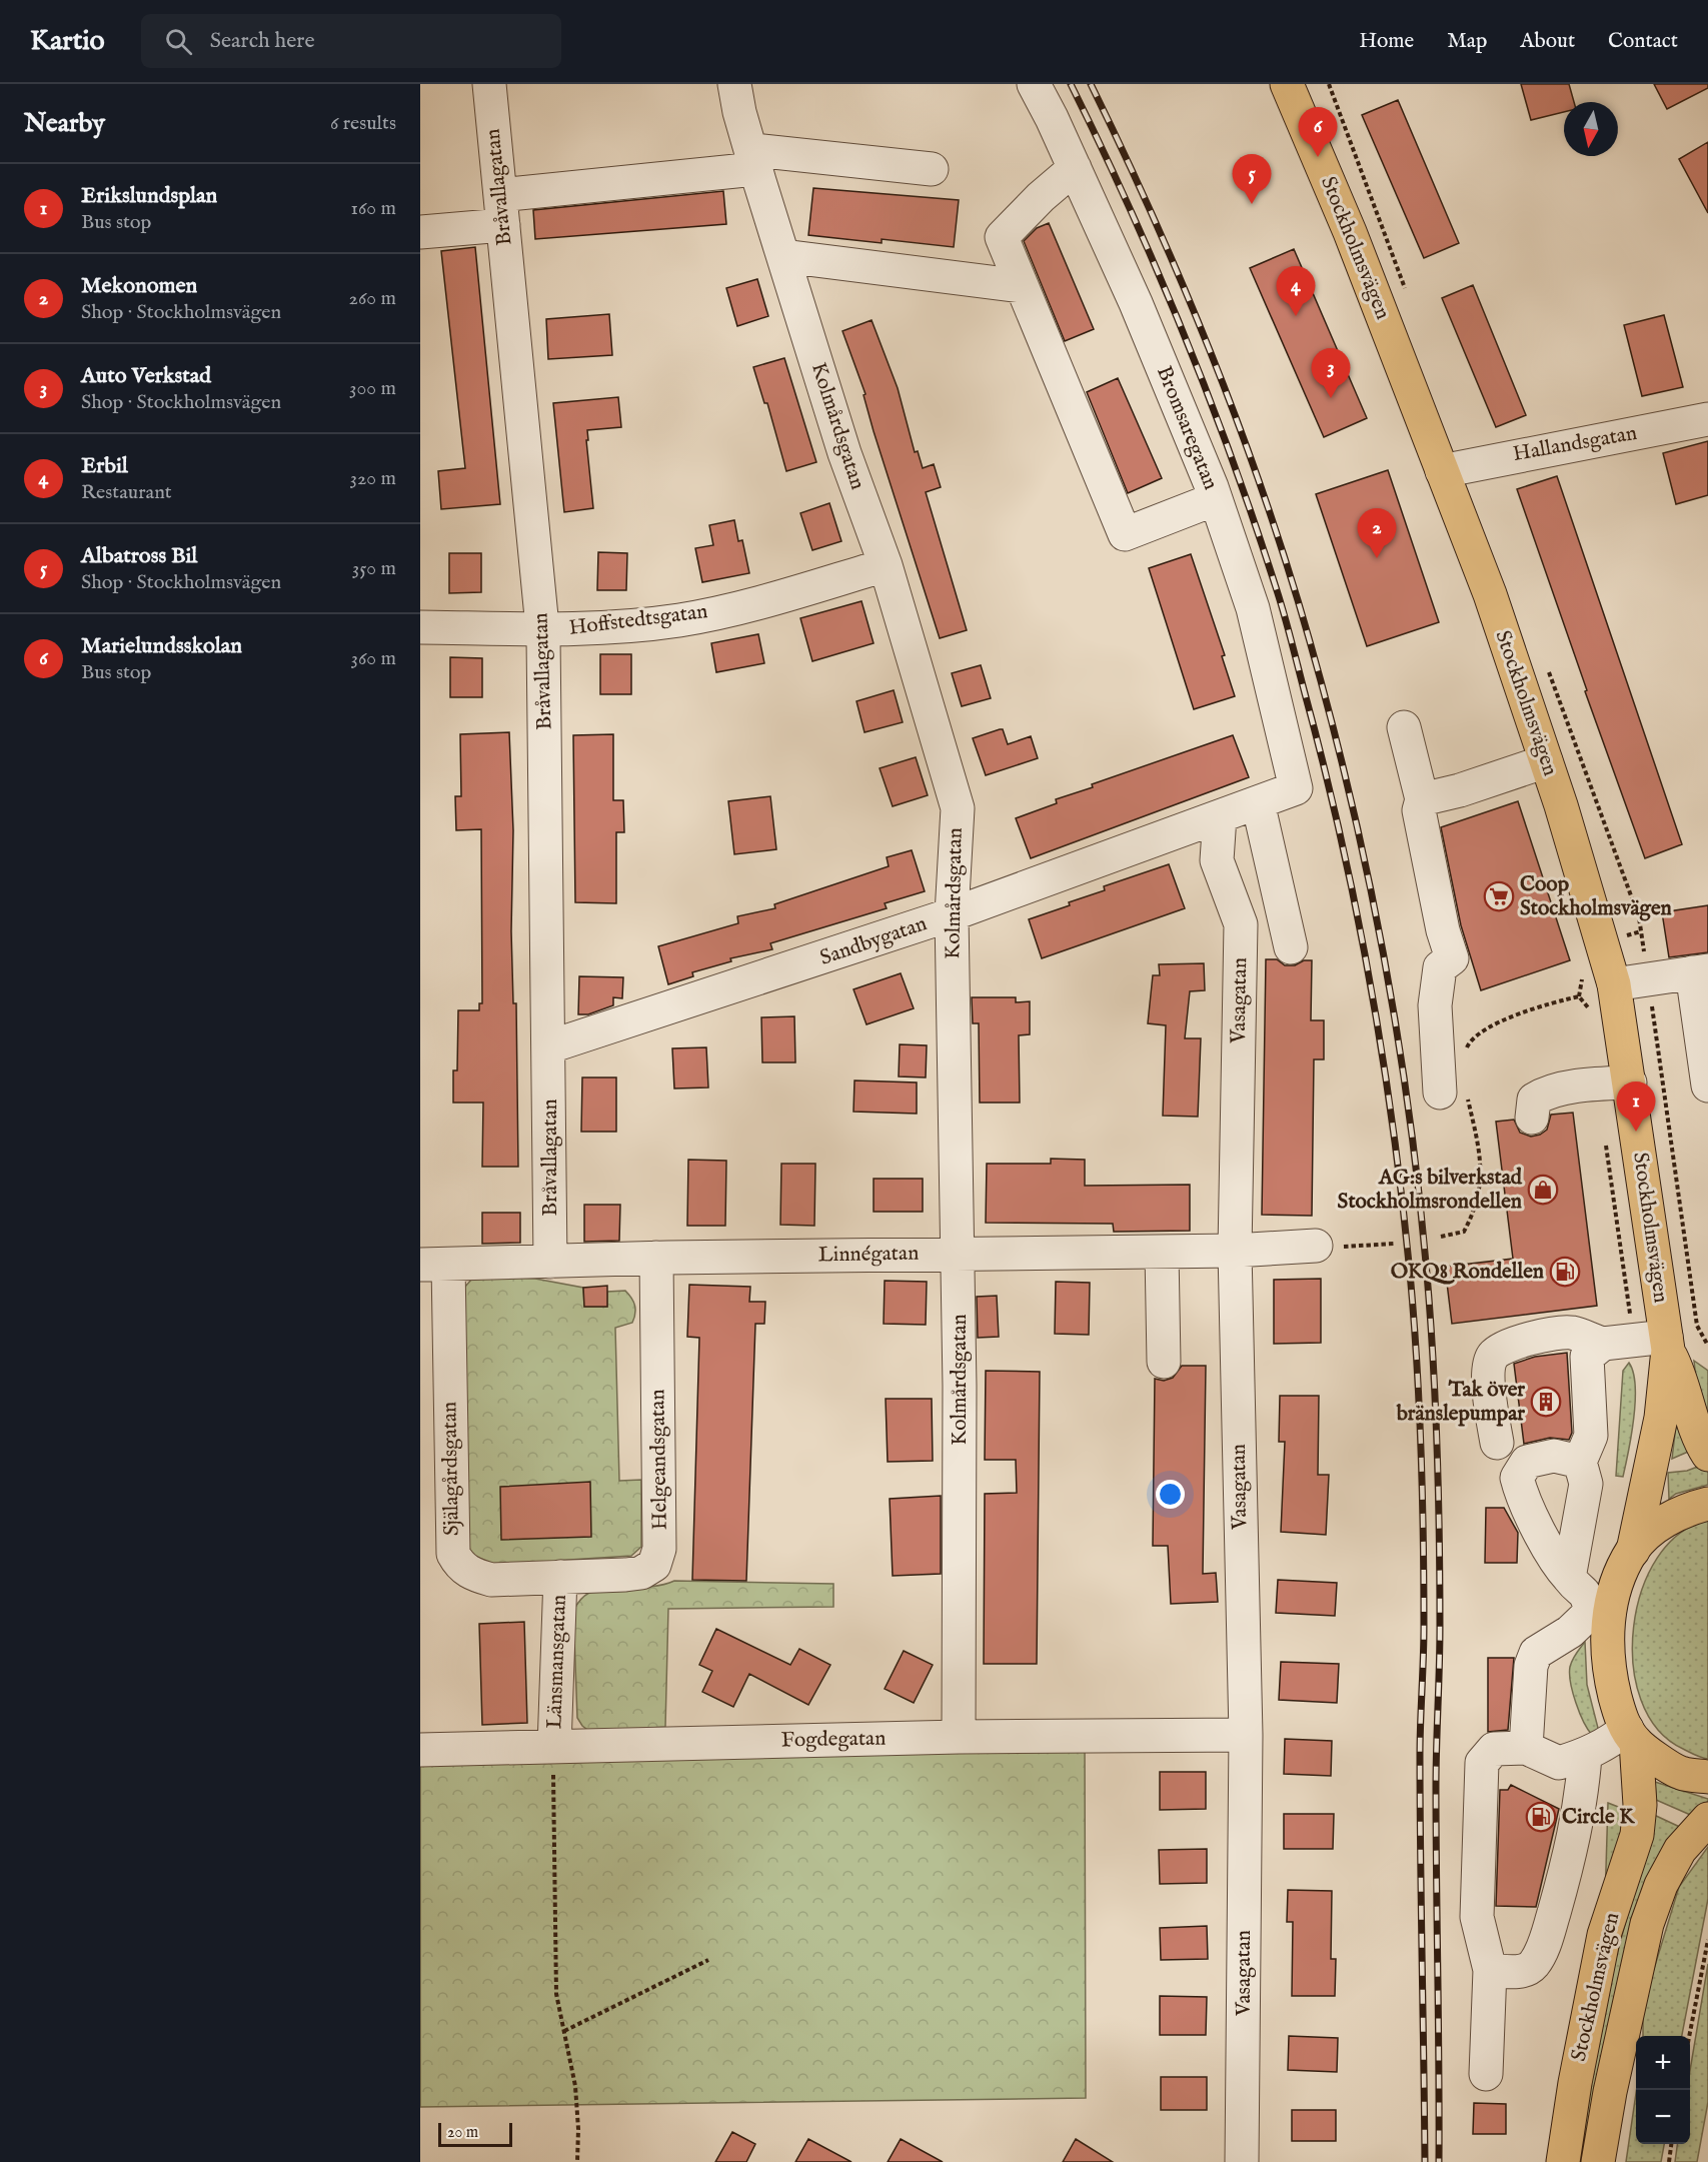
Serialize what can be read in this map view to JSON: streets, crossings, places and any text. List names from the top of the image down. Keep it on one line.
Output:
{"streets":{"main road":["Stockholmsvägen"],"street":["Bråvallagatan","Kolmårdsgatan","Bromsaregatan","Hallandsgatan","Hoffstedtsgatan","Sandbygatan","Vasagatan","Linnégatan","Helgeandsgatan","Själagårdsgatan","Länsmansgatan","Fogdegatan"]},"crossings":[["Bråvallagatan","Hoffstedtsgatan"],["Bråvallagatan","Sandbygatan"],["Bråvallagatan","Linnégatan"],["Stockholmsvägen","Hallandsgatan"],["Kolmårdsgatan","Hoffstedtsgatan"],["Kolmårdsgatan","Sandbygatan"],["Kolmårdsgatan","Linnégatan"],["Kolmårdsgatan","Fogdegatan"],["Bromsaregatan","Sandbygatan"],["Sandbygatan","Vasagatan"],["Vasagatan","Linnégatan"],["Vasagatan","Fogdegatan"],["Linnégatan","Helgeandsgatan"],["Linnégatan","Själagårdsgatan"],["Helgeandsgatan","Själagårdsgatan"],["Helgeandsgatan","Länsmansgatan"],["Själagårdsgatan","Länsmansgatan"],["Länsmansgatan","Fogdegatan"]],"places":{"supermarket":["Coop Stockholmsvägen"],"shop":["AG:s bilverkstad Stockholmsrondellen"],"fuel station":["OKQ8 Rondellen","Circle K"],"building":["Tak över bränslepumpar"]},"scale_bar":"20 m","north":"bottom","page":{"header":"Kartio","search":"Search here","nav":["Home","Map","About","Contact"],"heading":["Nearby","6 results"],"pins":["6","5","4","3","2","1"],"list":[{"mark":"1","name":"Erikslundsplan","note":"Bus stop","value":"160 m"},{"mark":"2","name":"Mekonomen","note":"Shop · Stockholmsvägen","value":"260 m"},{"mark":"3","name":"Auto Verkstad","note":"Shop · Stockholmsvägen","value":"300 m"},{"mark":"4","name":"Erbil","note":"Restaurant","value":"320 m"},{"mark":"5","name":"Albatross Bil","note":"Shop · Stockholmsvägen","value":"350 m"},{"mark":"6","name":"Marielundsskolan","note":"Bus stop","value":"360 m"}],"map_buttons":["+","−"],"scale":"20 m"}}
